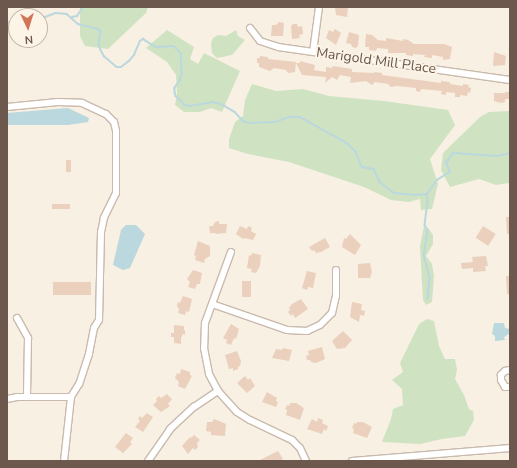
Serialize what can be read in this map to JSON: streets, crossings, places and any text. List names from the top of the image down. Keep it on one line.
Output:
{"streets":{"street":["Marigold Mill Place"]},"north":"bottom"}
